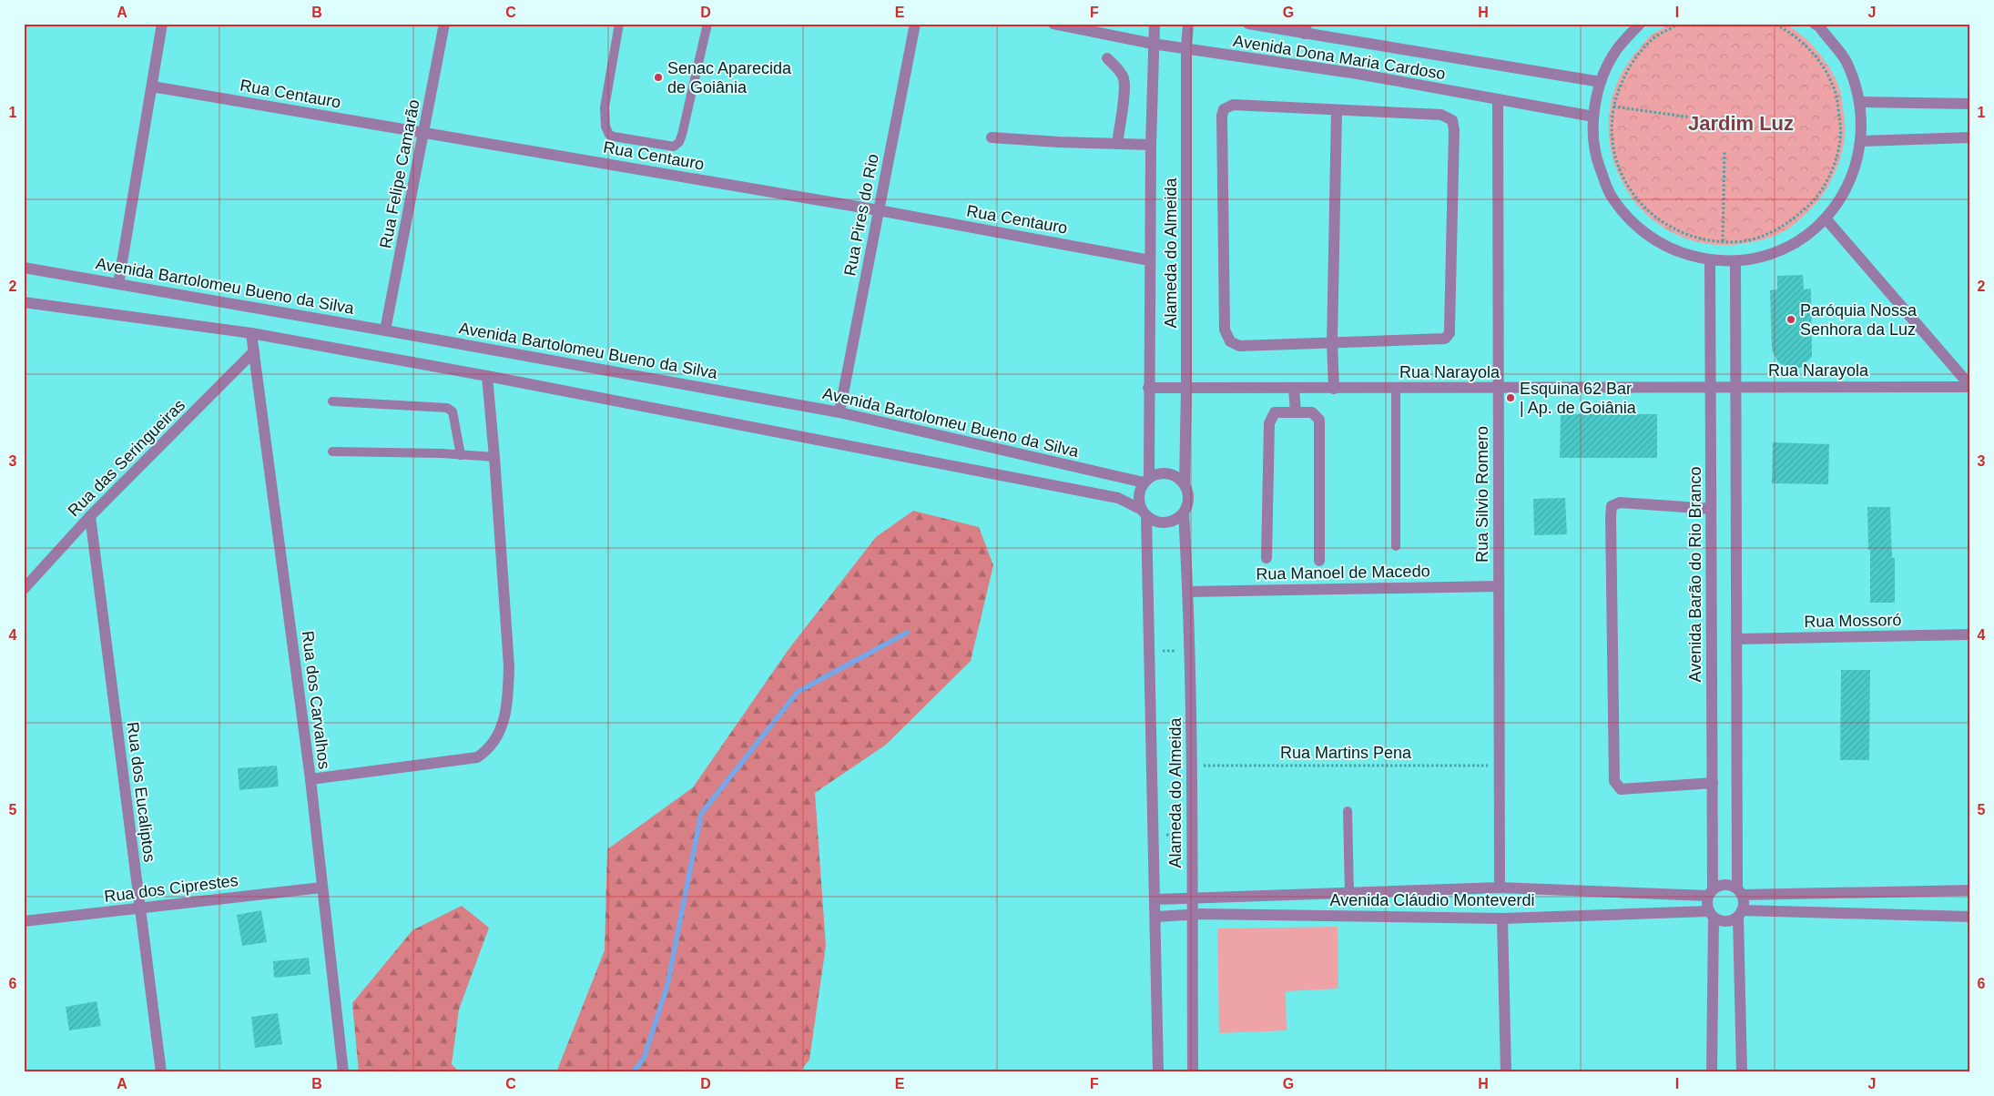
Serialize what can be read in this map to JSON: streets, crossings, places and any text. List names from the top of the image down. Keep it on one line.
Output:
{"streets":{"street":["Avenida Dona Maria Cardoso","Rua Centauro","Rua Felipe Camarão","Rua Pires do Rio","Alameda do Almeida","Avenida Bartolomeu Bueno da Silva","Rua Narayola","Rua das Seringueiras","Rua Silvio Romero","Rua Manoel de Macedo","Avenida Barão do Rio Branco","Rua Mossoró","Rua dos Carvalhos","Rua dos Eucaliptos","Rua dos Ciprestes","Avenida Cláudio Monteverdi"],"path":["Rua Martins Pena"]},"crossings":[["Avenida Dona Maria Cardoso","Alameda do Almeida"],["Avenida Dona Maria Cardoso","Rua Silvio Romero"],["Rua Centauro","Rua Felipe Camarão"],["Rua Centauro","Rua Pires do Rio"],["Rua Centauro","Alameda do Almeida"],["Rua Felipe Camarão","Avenida Bartolomeu Bueno da Silva"],["Rua Pires do Rio","Avenida Bartolomeu Bueno da Silva"],["Alameda do Almeida","Avenida Bartolomeu Bueno da Silva"],["Alameda do Almeida","Rua Narayola"],["Alameda do Almeida","Rua Manoel de Macedo"],["Alameda do Almeida","Rua Martins Pena"],["Alameda do Almeida","Avenida Cláudio Monteverdi"],["Rua Narayola","Rua Silvio Romero"],["Rua Narayola","Avenida Barão do Rio Branco"],["Rua das Seringueiras","Rua dos Carvalhos"],["Rua das Seringueiras","Rua dos Eucaliptos"],["Rua Silvio Romero","Rua Manoel de Macedo"],["Rua Silvio Romero","Rua Martins Pena"],["Rua Silvio Romero","Avenida Cláudio Monteverdi"],["Avenida Barão do Rio Branco","Avenida Cláudio Monteverdi"],["Rua dos Carvalhos","Rua dos Ciprestes"],["Rua dos Eucaliptos","Rua dos Ciprestes"]],"districts":["Jardim Luz"],"places":["Senac Aparecida de Goiânia","Paróquia Nossa Senhora da Luz","Esquina 62 Bar | Ap. de Goiânia"],"grid":{"columns":["A","B","C","D","E","F","G","H","I","J"],"rows":["1","2","3","4","5","6"]}}
